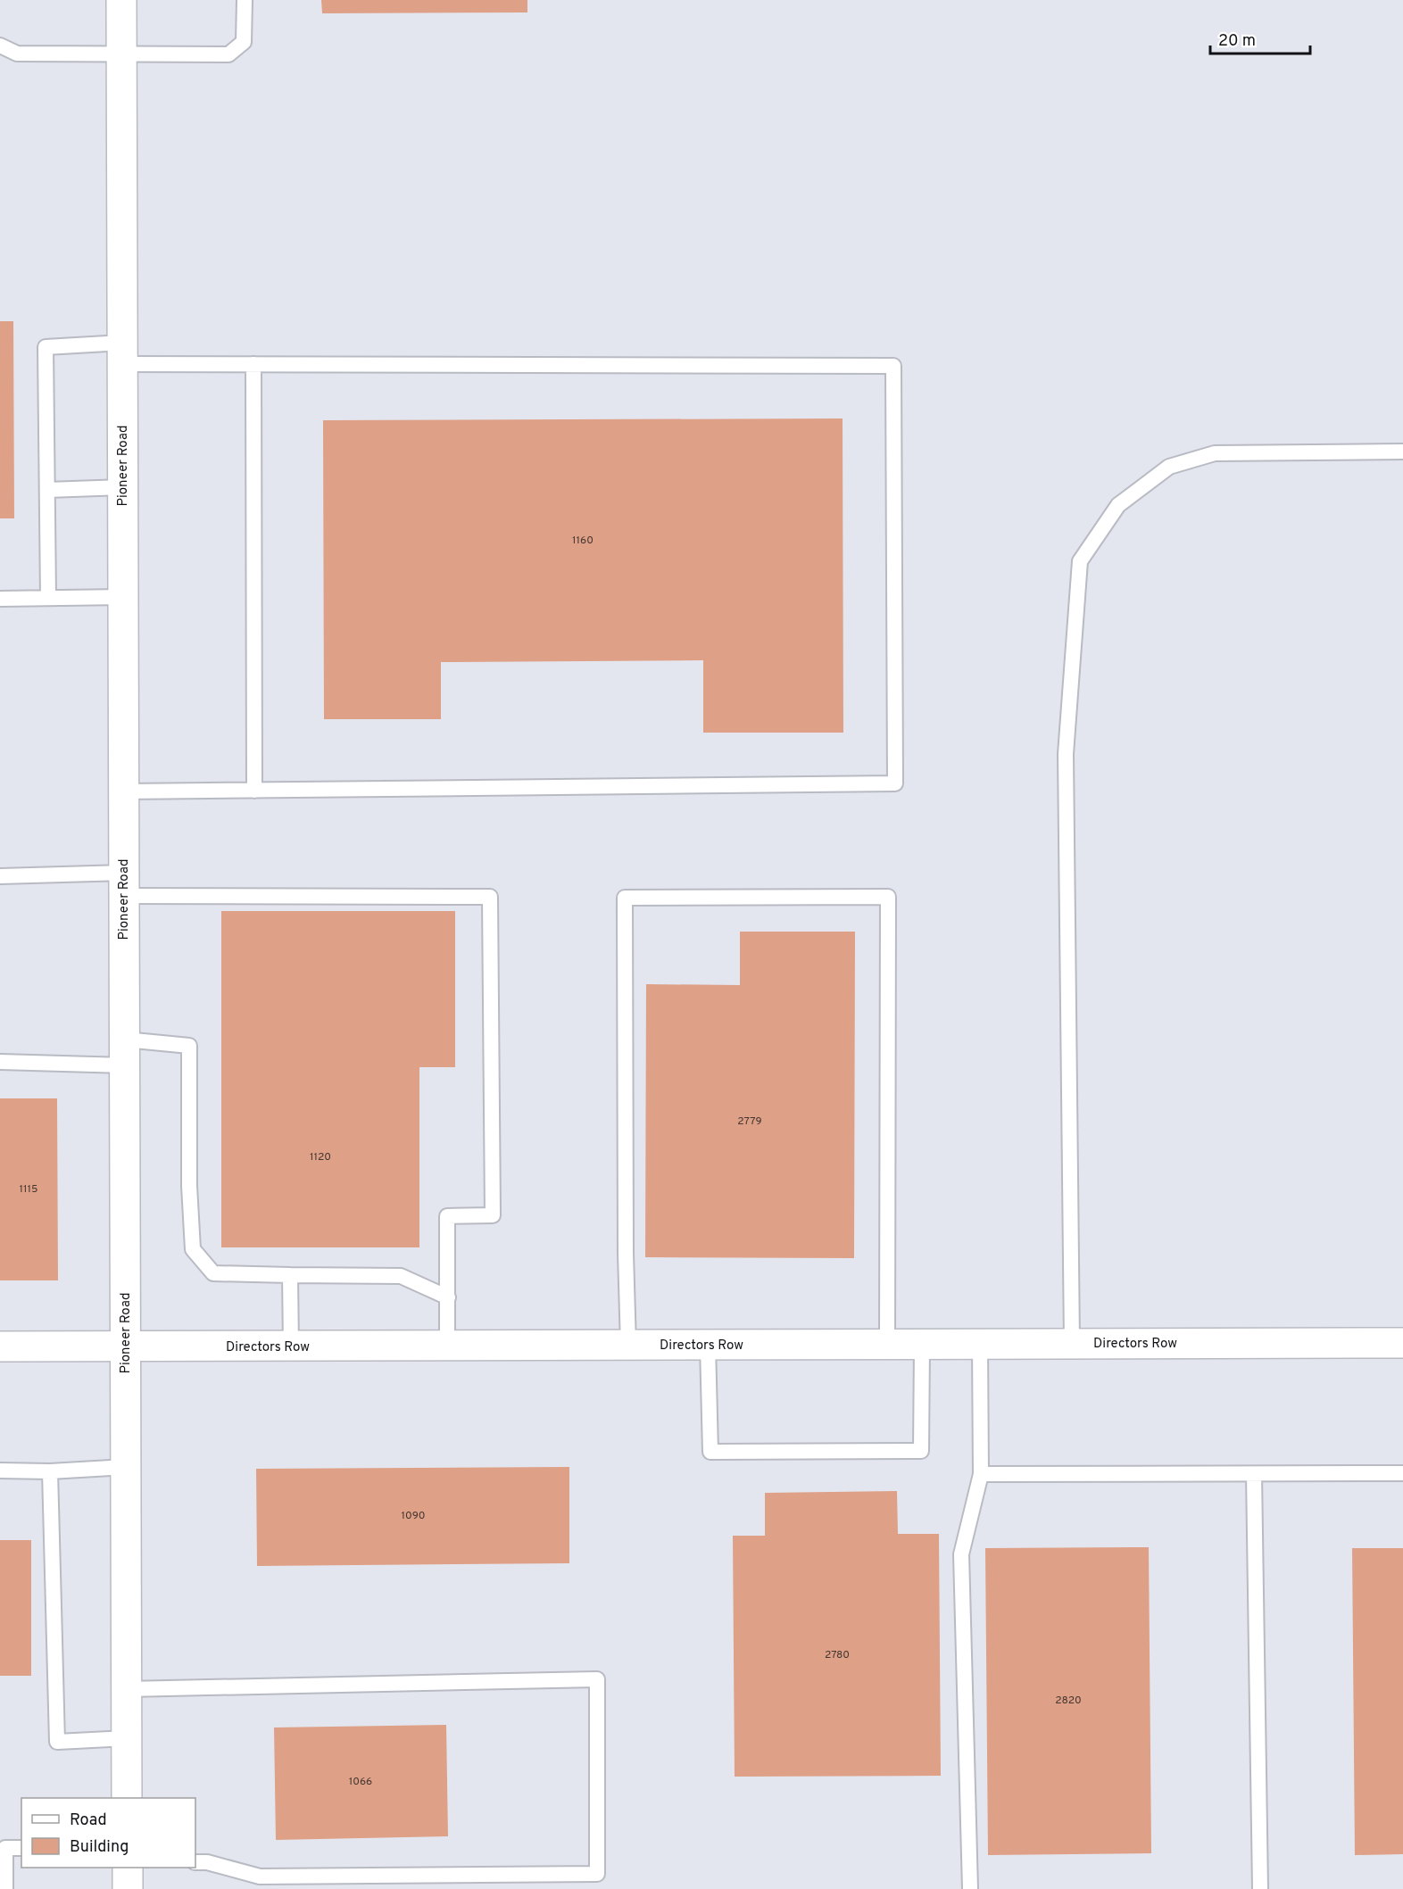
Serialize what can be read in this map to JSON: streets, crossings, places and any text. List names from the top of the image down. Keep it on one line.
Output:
{"streets":{"street":["Pioneer Road","Directors Row"]},"crossings":[["Pioneer Road","Directors Row"]],"house_numbers":["1160","2779","1120","1115","1090","2780","2820","1066"],"legend":["Road","Building"],"scale_bar":"20 m"}
